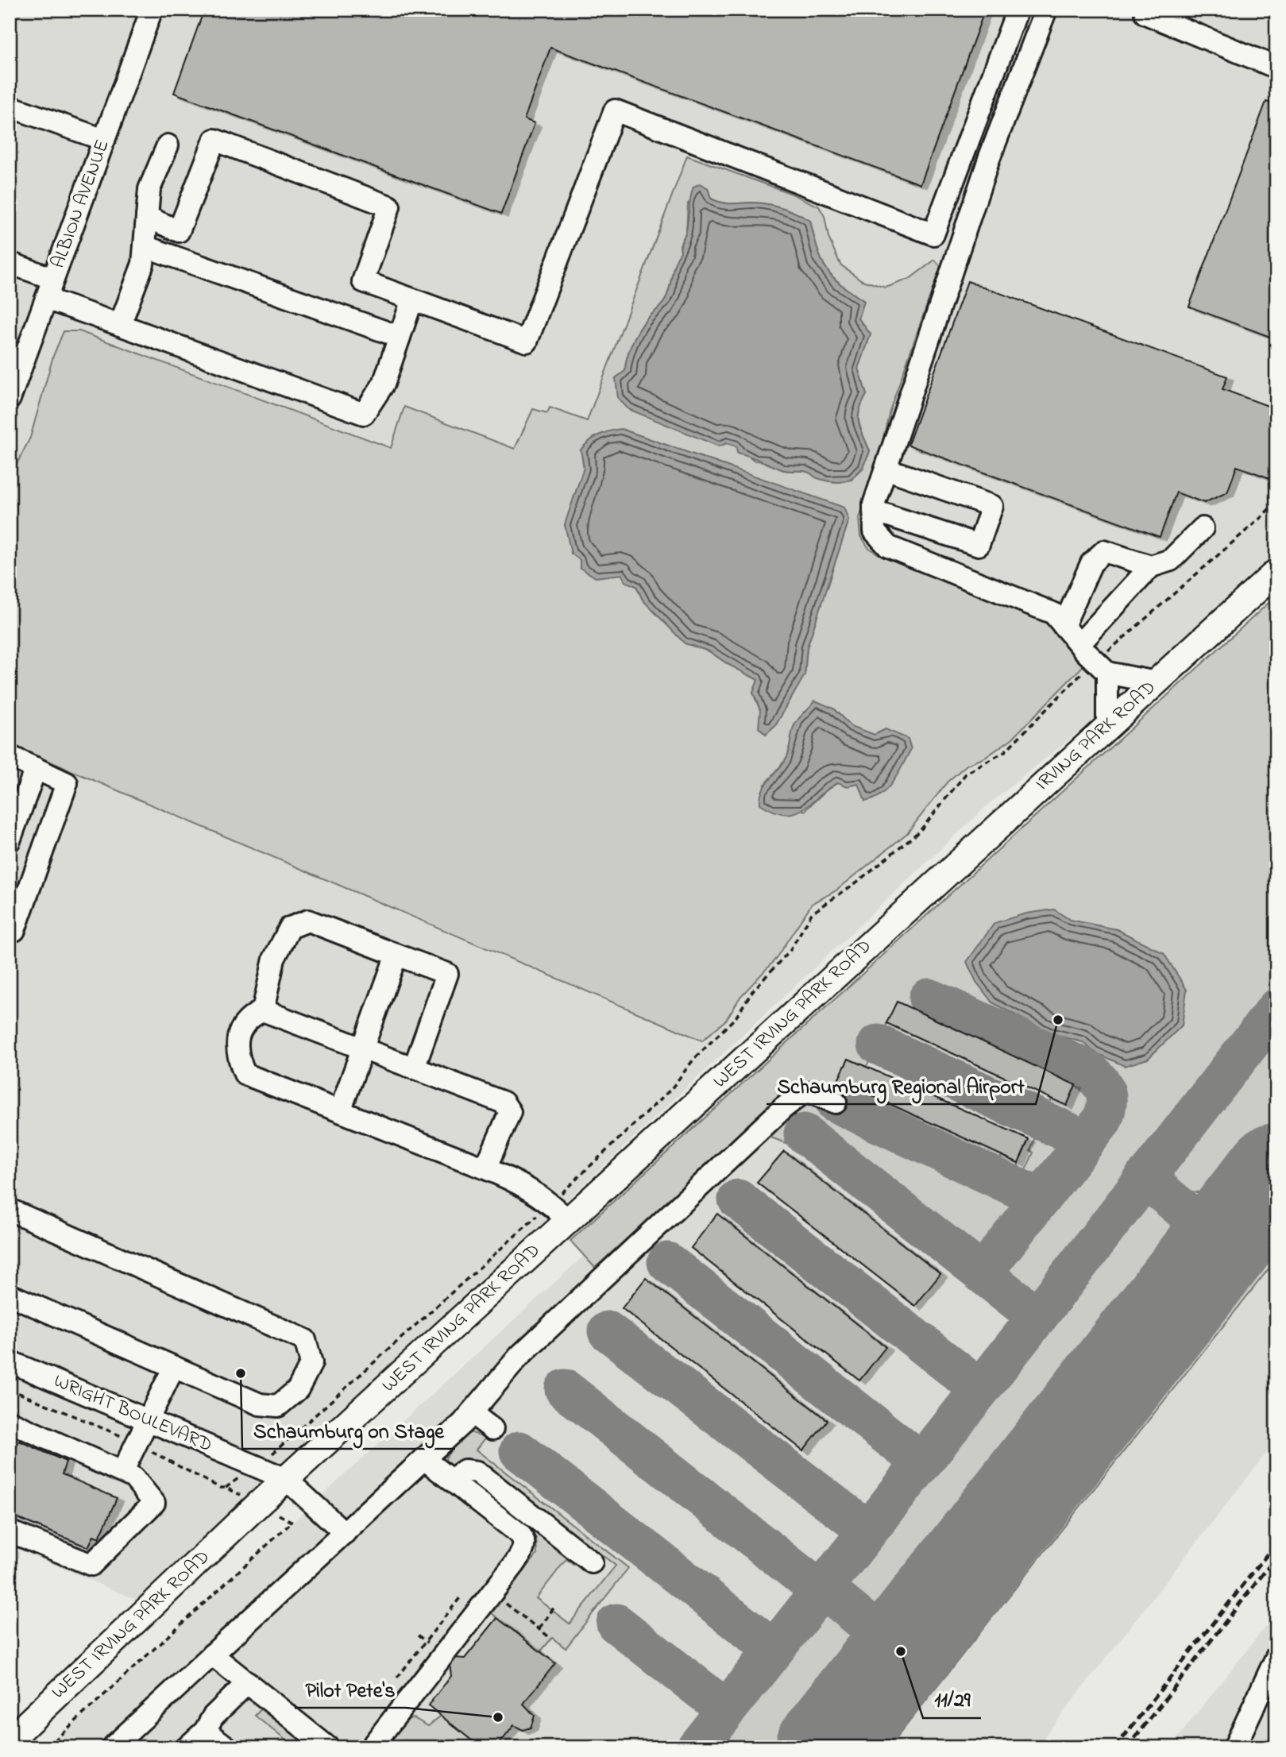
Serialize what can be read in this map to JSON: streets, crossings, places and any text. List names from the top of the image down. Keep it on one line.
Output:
{"streets":{"main road":["IRVING PARK ROAD","WEST IRVING PARK ROAD"],"street":["ALBION AVENUE","WRIGHT BOULEVARD"]},"crossings":[["IRVING PARK ROAD","WEST IRVING PARK ROAD"],["WEST IRVING PARK ROAD","WRIGHT BOULEVARD"]],"places":["Schaumburg Regional Airport","Schaumburg on Stage","11/29","Pilot Pete's"]}
